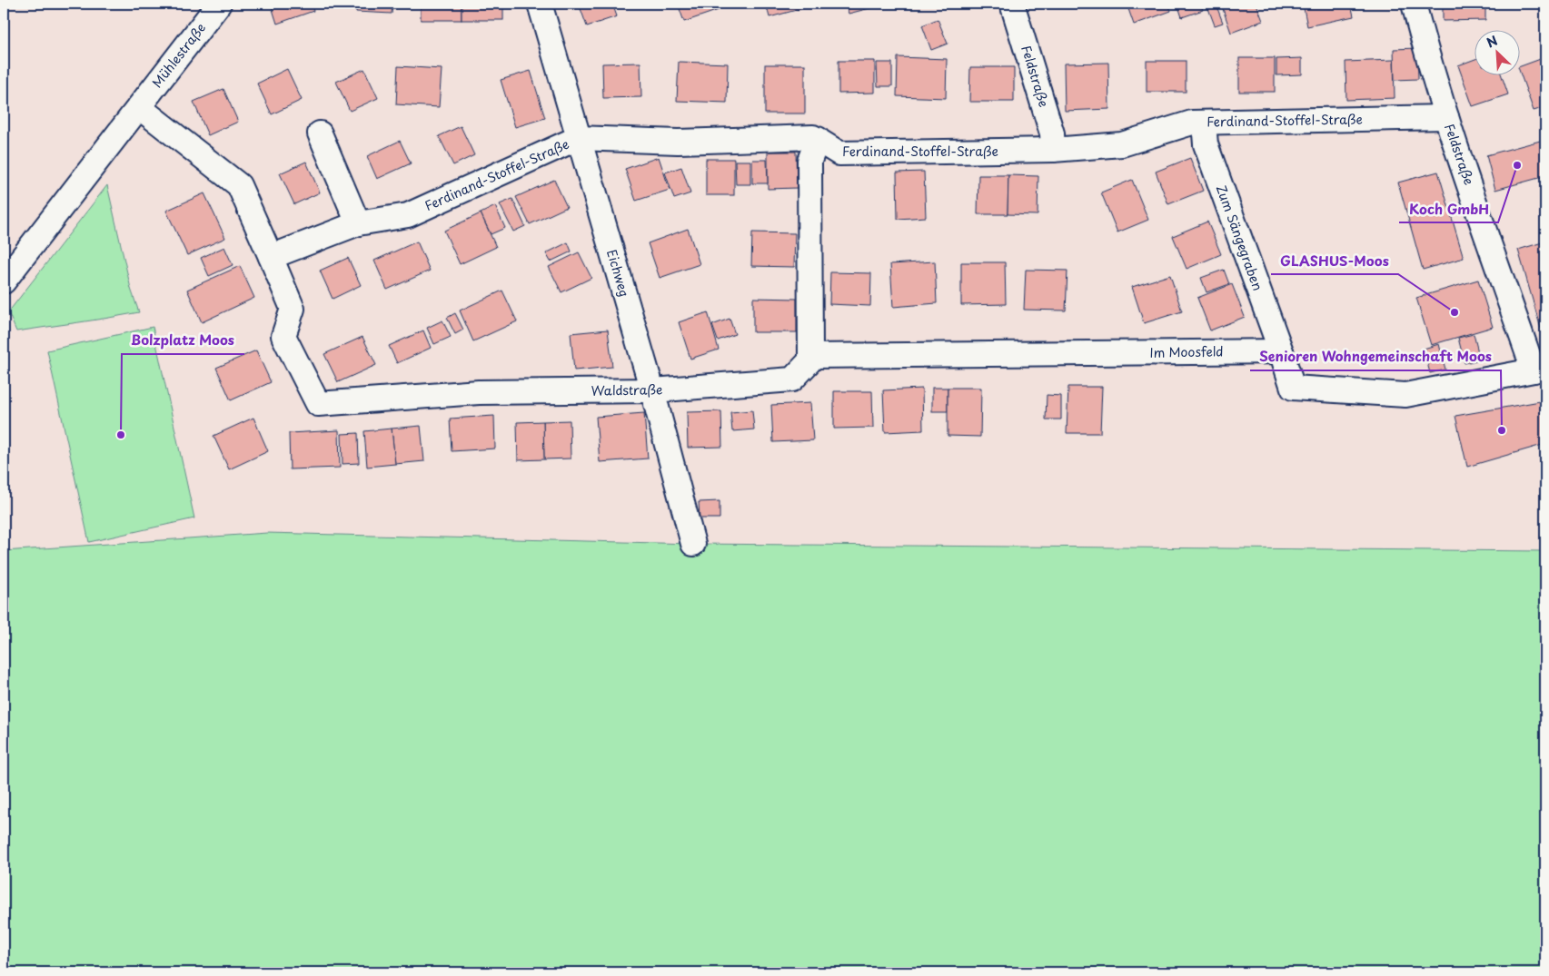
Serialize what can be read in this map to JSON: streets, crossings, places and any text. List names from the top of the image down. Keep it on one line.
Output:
{"streets":{"street":["Mühlestraße","Feldstraße","Ferdinand-Stoffel-Straße","Zum Sängegraben","Eichweg","Im Moosfeld","Waldstraße"]},"crossings":[["Feldstraße","Ferdinand-Stoffel-Straße"],["Ferdinand-Stoffel-Straße","Zum Sängegraben"],["Ferdinand-Stoffel-Straße","Eichweg"],["Ferdinand-Stoffel-Straße","Waldstraße"],["Zum Sängegraben","Im Moosfeld"],["Eichweg","Waldstraße"],["Im Moosfeld","Waldstraße"]],"places":["Koch GmbH","GLASHUS-Moos","Senioren Wohngemeinschaft Moos","Bolzplatz Moos"],"north":"top left"}
